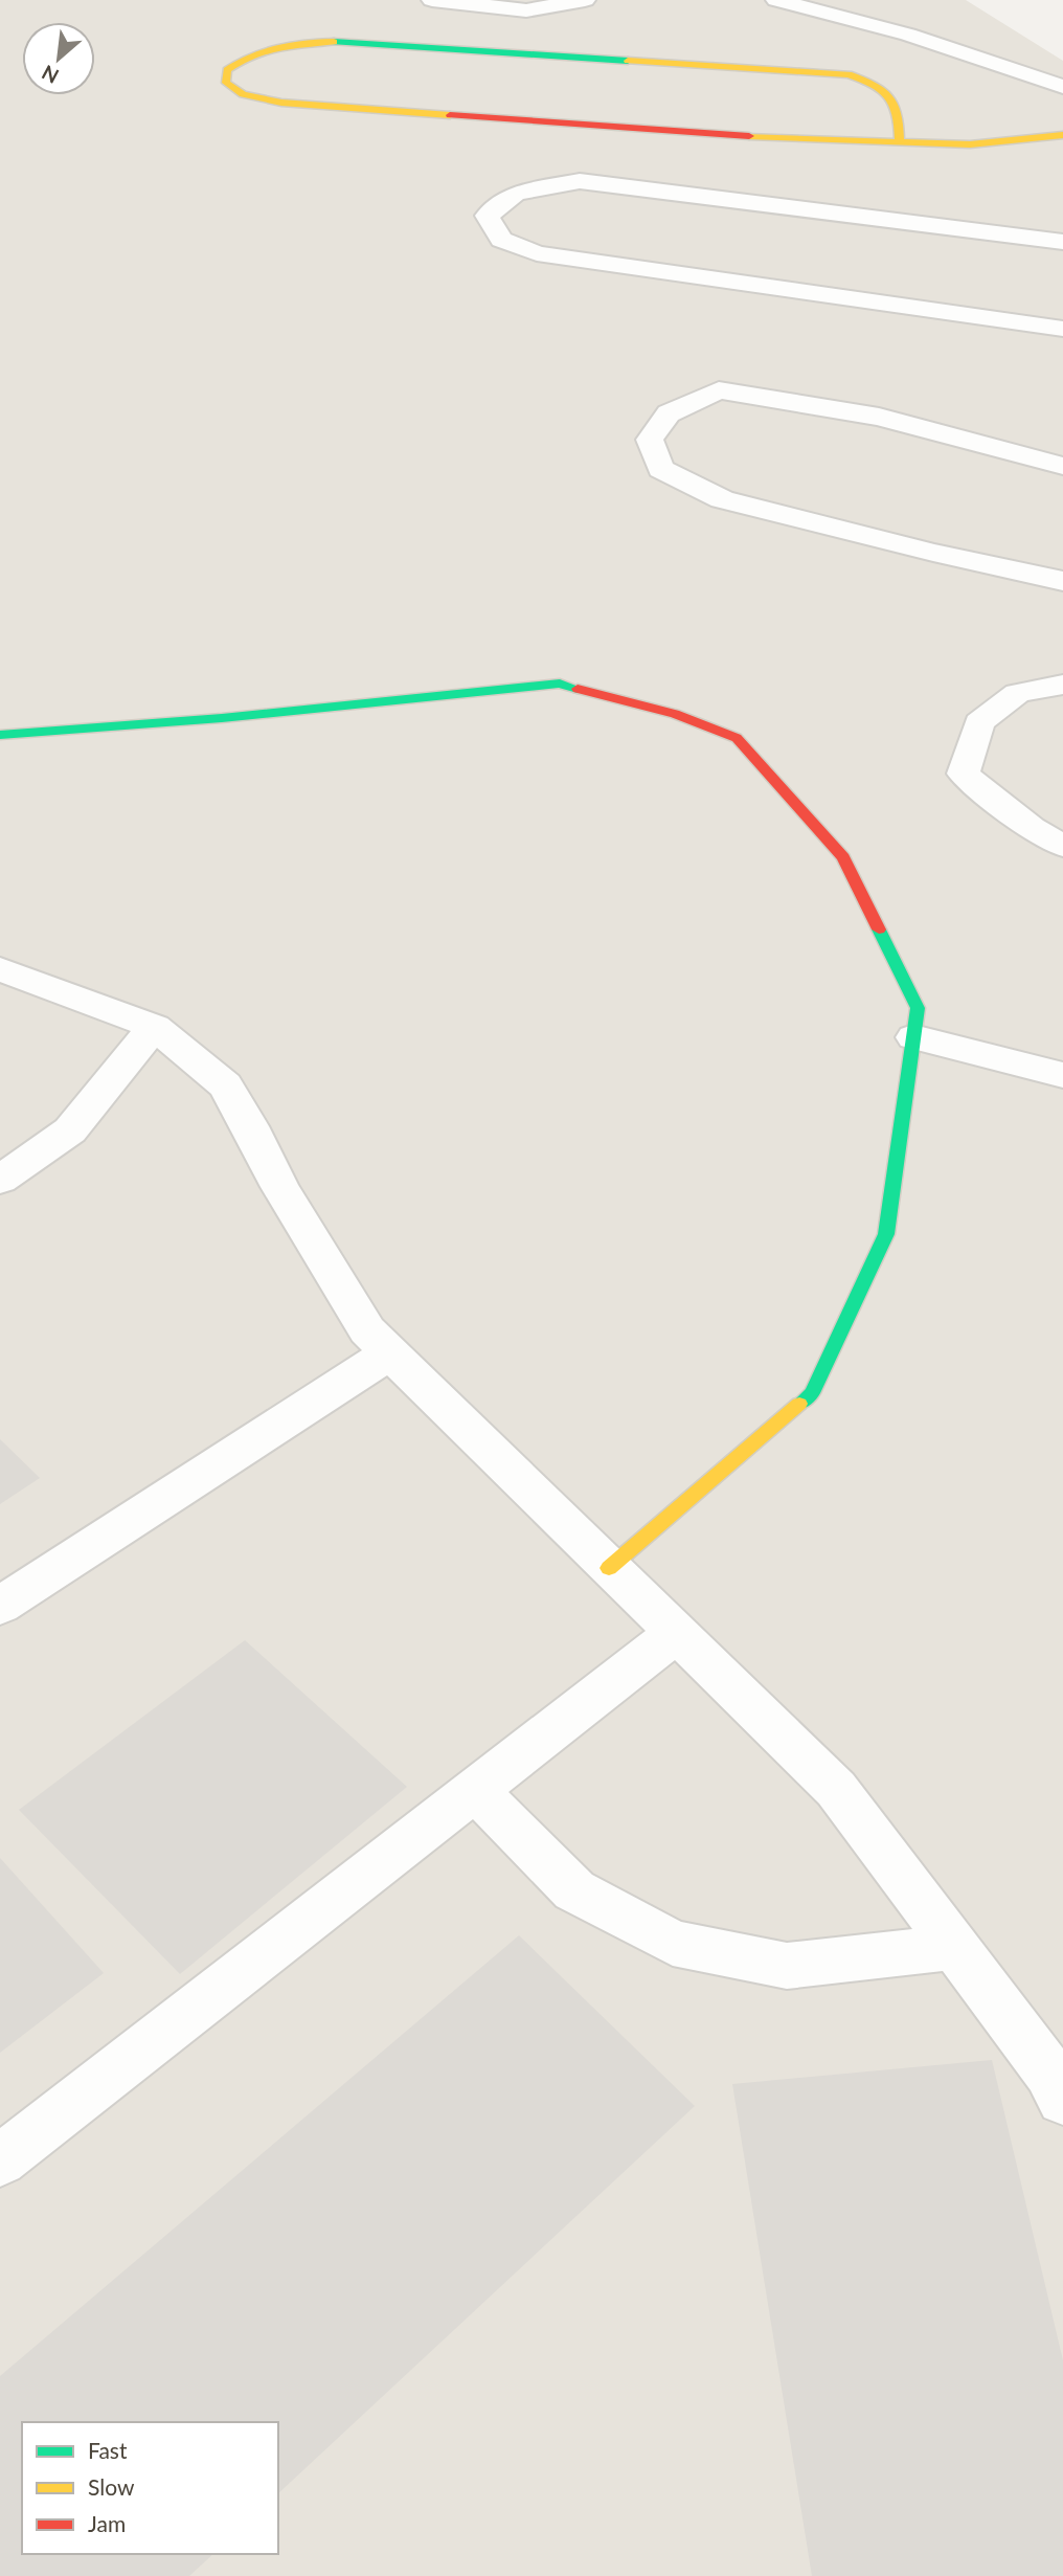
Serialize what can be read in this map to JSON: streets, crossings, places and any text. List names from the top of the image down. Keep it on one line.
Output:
{"legend":["Fast","Slow","Jam"],"north":"bottom left"}
